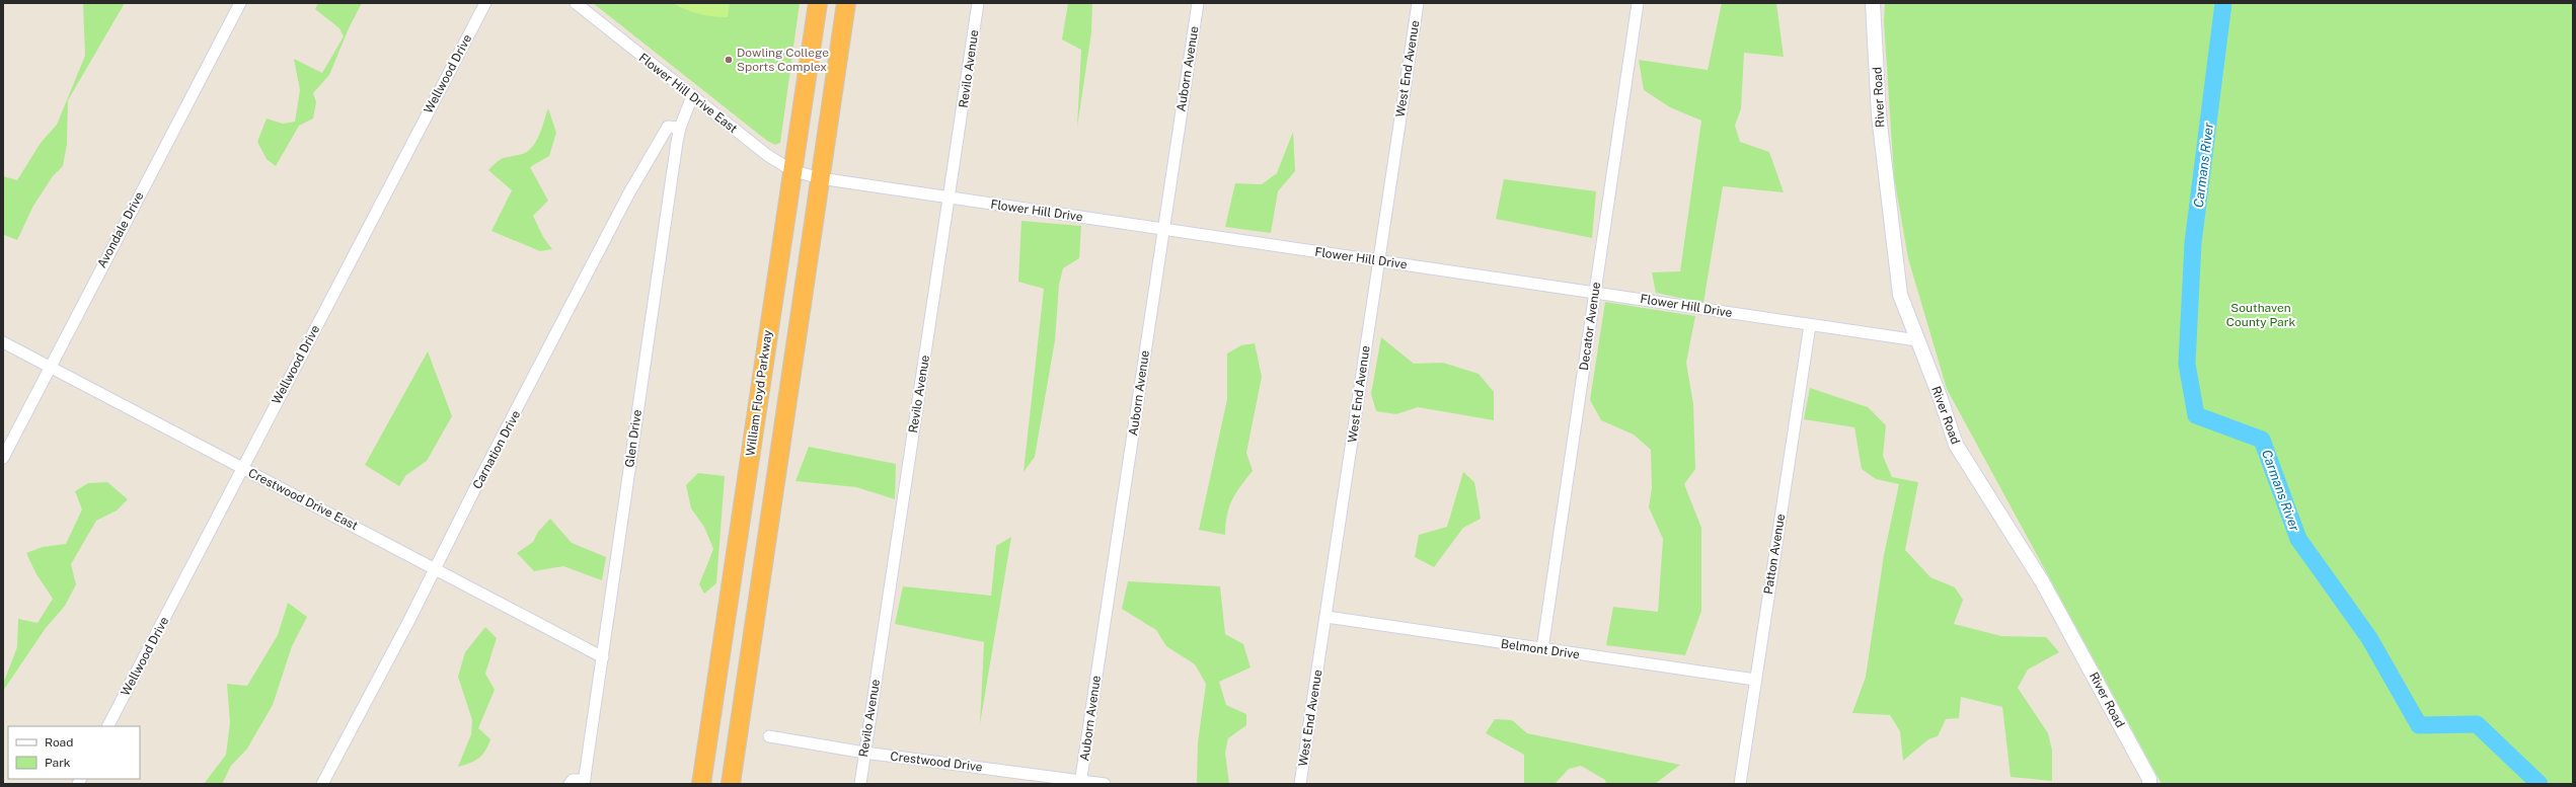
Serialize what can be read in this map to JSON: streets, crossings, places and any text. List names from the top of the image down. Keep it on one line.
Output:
{"streets":{"highway":["William Floyd Parkway"],"street":["Revilo Avenue","Auborn Avenue","West End Avenue","Wellwood Drive","Flower Hill Drive East","River Road","Flower Hill Drive","Avondale Drive","Decator Avenue","Glen Drive","Carnation Drive","Crestwood Drive East","Patton Avenue","Belmont Drive","Crestwood Drive"]},"crossings":[["Revilo Avenue","Flower Hill Drive"],["Revilo Avenue","Crestwood Drive"],["Auborn Avenue","Flower Hill Drive"],["Auborn Avenue","Crestwood Drive"],["West End Avenue","Flower Hill Drive"],["West End Avenue","Belmont Drive"],["Wellwood Drive","Crestwood Drive East"],["Flower Hill Drive East","Flower Hill Drive"],["Flower Hill Drive East","William Floyd Parkway"],["Flower Hill Drive East","Glen Drive"],["River Road","Flower Hill Drive"],["Flower Hill Drive","Decator Avenue"],["Flower Hill Drive","William Floyd Parkway"],["Flower Hill Drive","Patton Avenue"],["Avondale Drive","Crestwood Drive East"],["Decator Avenue","Belmont Drive"],["Glen Drive","Carnation Drive"],["Glen Drive","Crestwood Drive East"],["Carnation Drive","Crestwood Drive East"],["Patton Avenue","Belmont Drive"]],"water":["Carmans River"],"parks":["Southaven County Park"],"places":["Dowling College Sports Complex"],"legend":["Road","Park"]}
